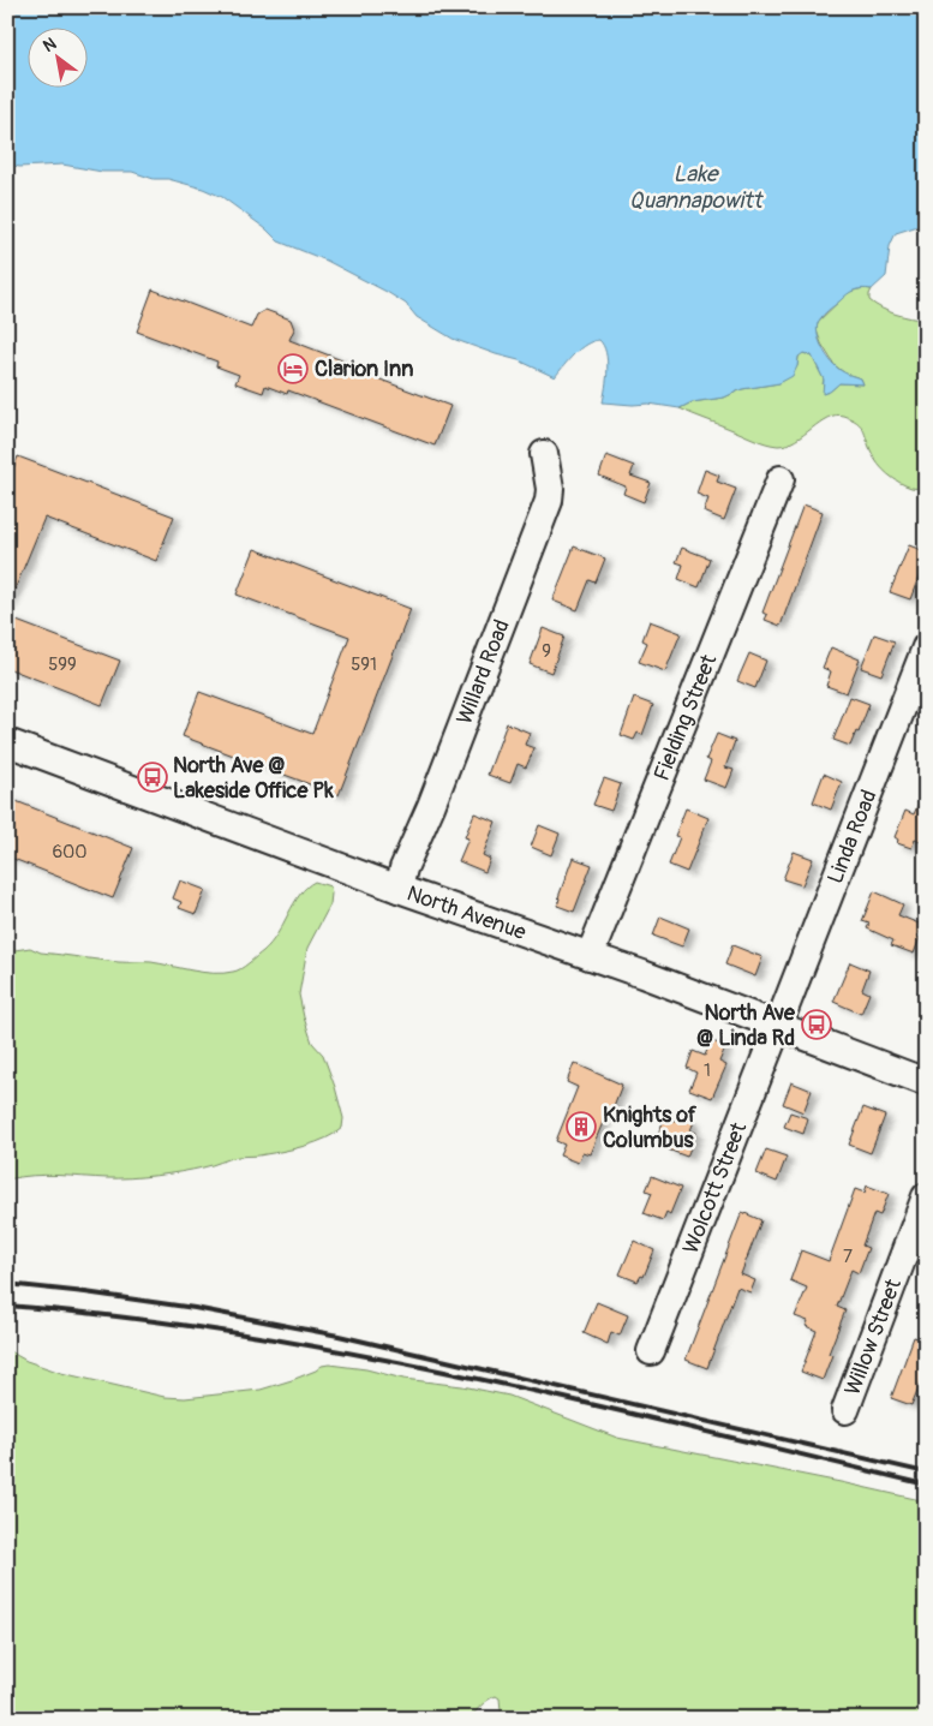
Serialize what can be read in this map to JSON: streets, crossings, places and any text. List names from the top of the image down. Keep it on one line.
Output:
{"streets":{"street":["Willard Road","Fielding Street","Linda Road","North Avenue","Wolcott Street","Willow Street"]},"crossings":[["Willard Road","North Avenue"],["Fielding Street","North Avenue"],["Linda Road","North Avenue"],["Linda Road","Wolcott Street"],["North Avenue","Wolcott Street"]],"water":["Lake Quannapowitt"],"places":{"hotel":["Clarion Inn"],"bus stop":["North Ave @ Lakeside Office Pk","North Ave @ Linda Rd"],"building":["Knights of Columbus"]},"house_numbers":["9","599","591","600","1","7"],"north":"top left"}
